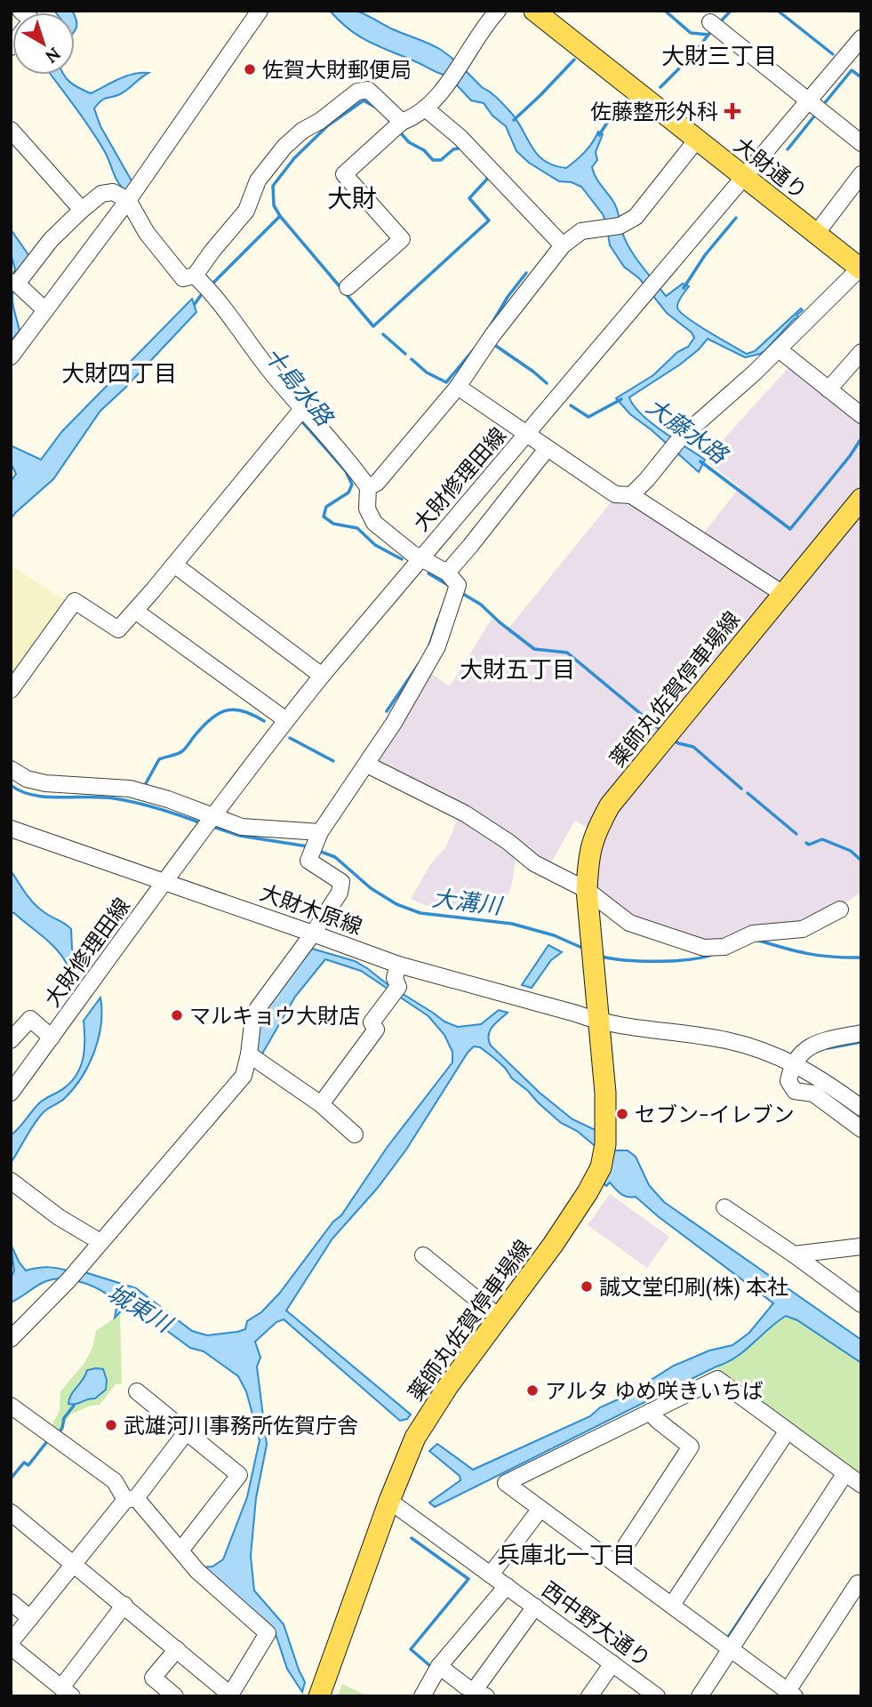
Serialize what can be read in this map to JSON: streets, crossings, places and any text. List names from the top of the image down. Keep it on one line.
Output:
{"streets":{"main road":["大財通り","薬師丸佐賀停車場線"],"street":["大財修理田線","大財木原線","西中野大通り"]},"crossings":[["大財通り","大財修理田線"],["大財修理田線","大財木原線"],["薬師丸佐賀停車場線","大財木原線"],["薬師丸佐賀停車場線","西中野大通り"]],"districts":["大財三丁目","大財","大財四丁目","大財五丁目","兵庫北一丁目"],"water":["十島水路","大藤水路","大溝川","城東川"],"places":{"other":["佐賀大財郵便局","マルキョウ大財店","セブン-イレブン","誠文堂印刷(株) 本社","アルタ ゆめ咲きいちば","武雄河川事務所佐賀庁舎"],"health":["佐藤整形外科"]},"north":"bottom right"}
